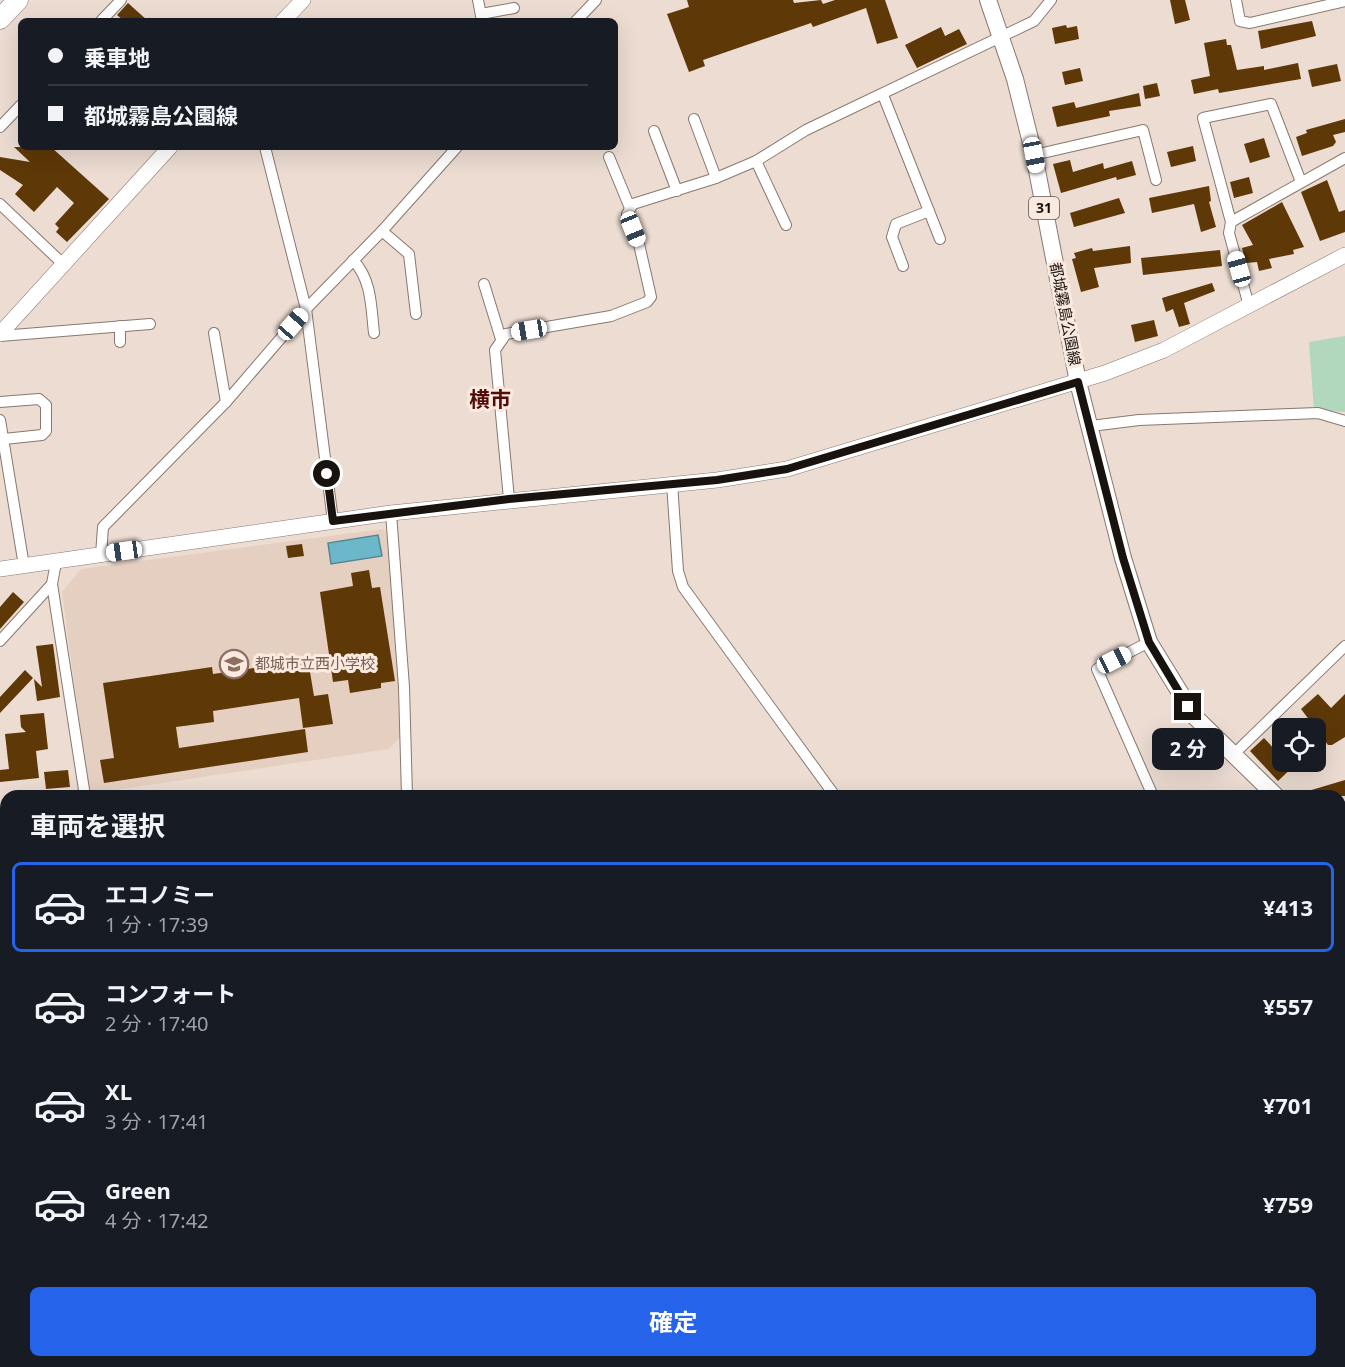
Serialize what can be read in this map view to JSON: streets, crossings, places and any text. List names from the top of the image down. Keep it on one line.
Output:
{"streets":{"main road":["31","都城霧島公園線"]},"districts":["横市"],"places":{"school or university":["都城市立西小学校"]},"page":{"banner":["乗車地","都城霧島公園線"],"bubble":"2 分","heading":"車両を選択","list":[{"name":"エコノミー","note":"1 分 · 17:39","value":"¥413"},{"name":"コンフォート","note":"2 分 · 17:40","value":"¥557"},{"name":"XL","note":"3 分 · 17:41","value":"¥701"},{"name":"Green","note":"4 分 · 17:42","value":"¥759"}],"buttons":"確定"}}
